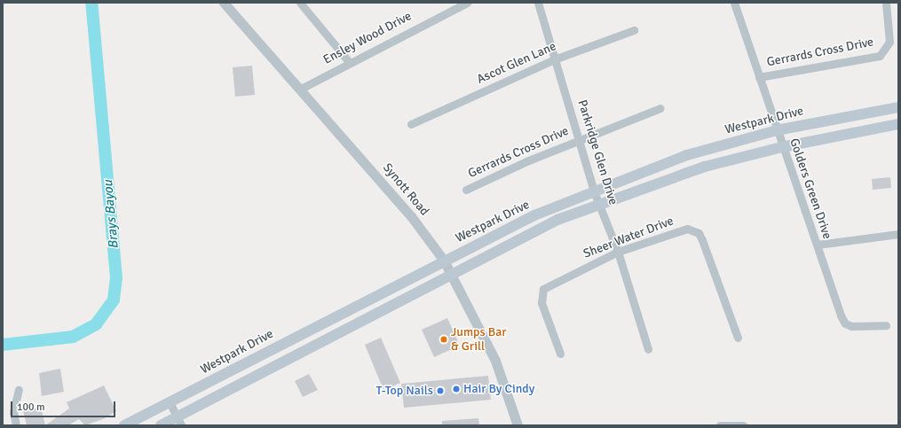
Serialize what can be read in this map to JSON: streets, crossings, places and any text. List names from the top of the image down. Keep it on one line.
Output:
{"streets":{"main road":["Westpark Drive"],"street":["Ensley Wood Drive","Gerrards Cross Drive","Ascot Glen Lane","Parkridge Glen Drive","Golders Green Drive","Synott Road","Sheer Water Drive"]},"crossings":[["Ensley Wood Drive","Synott Road"],["Gerrards Cross Drive","Parkridge Glen Drive"],["Gerrards Cross Drive","Golders Green Drive"],["Ascot Glen Lane","Parkridge Glen Drive"],["Westpark Drive","Parkridge Glen Drive"],["Westpark Drive","Golders Green Drive"],["Westpark Drive","Synott Road"],["Parkridge Glen Drive","Sheer Water Drive"]],"water":["Brays Bayou"],"places":["Jumps Bar & Grill","Hair By Cindy","T-Top Nails"],"scale_bar":"100 m"}
